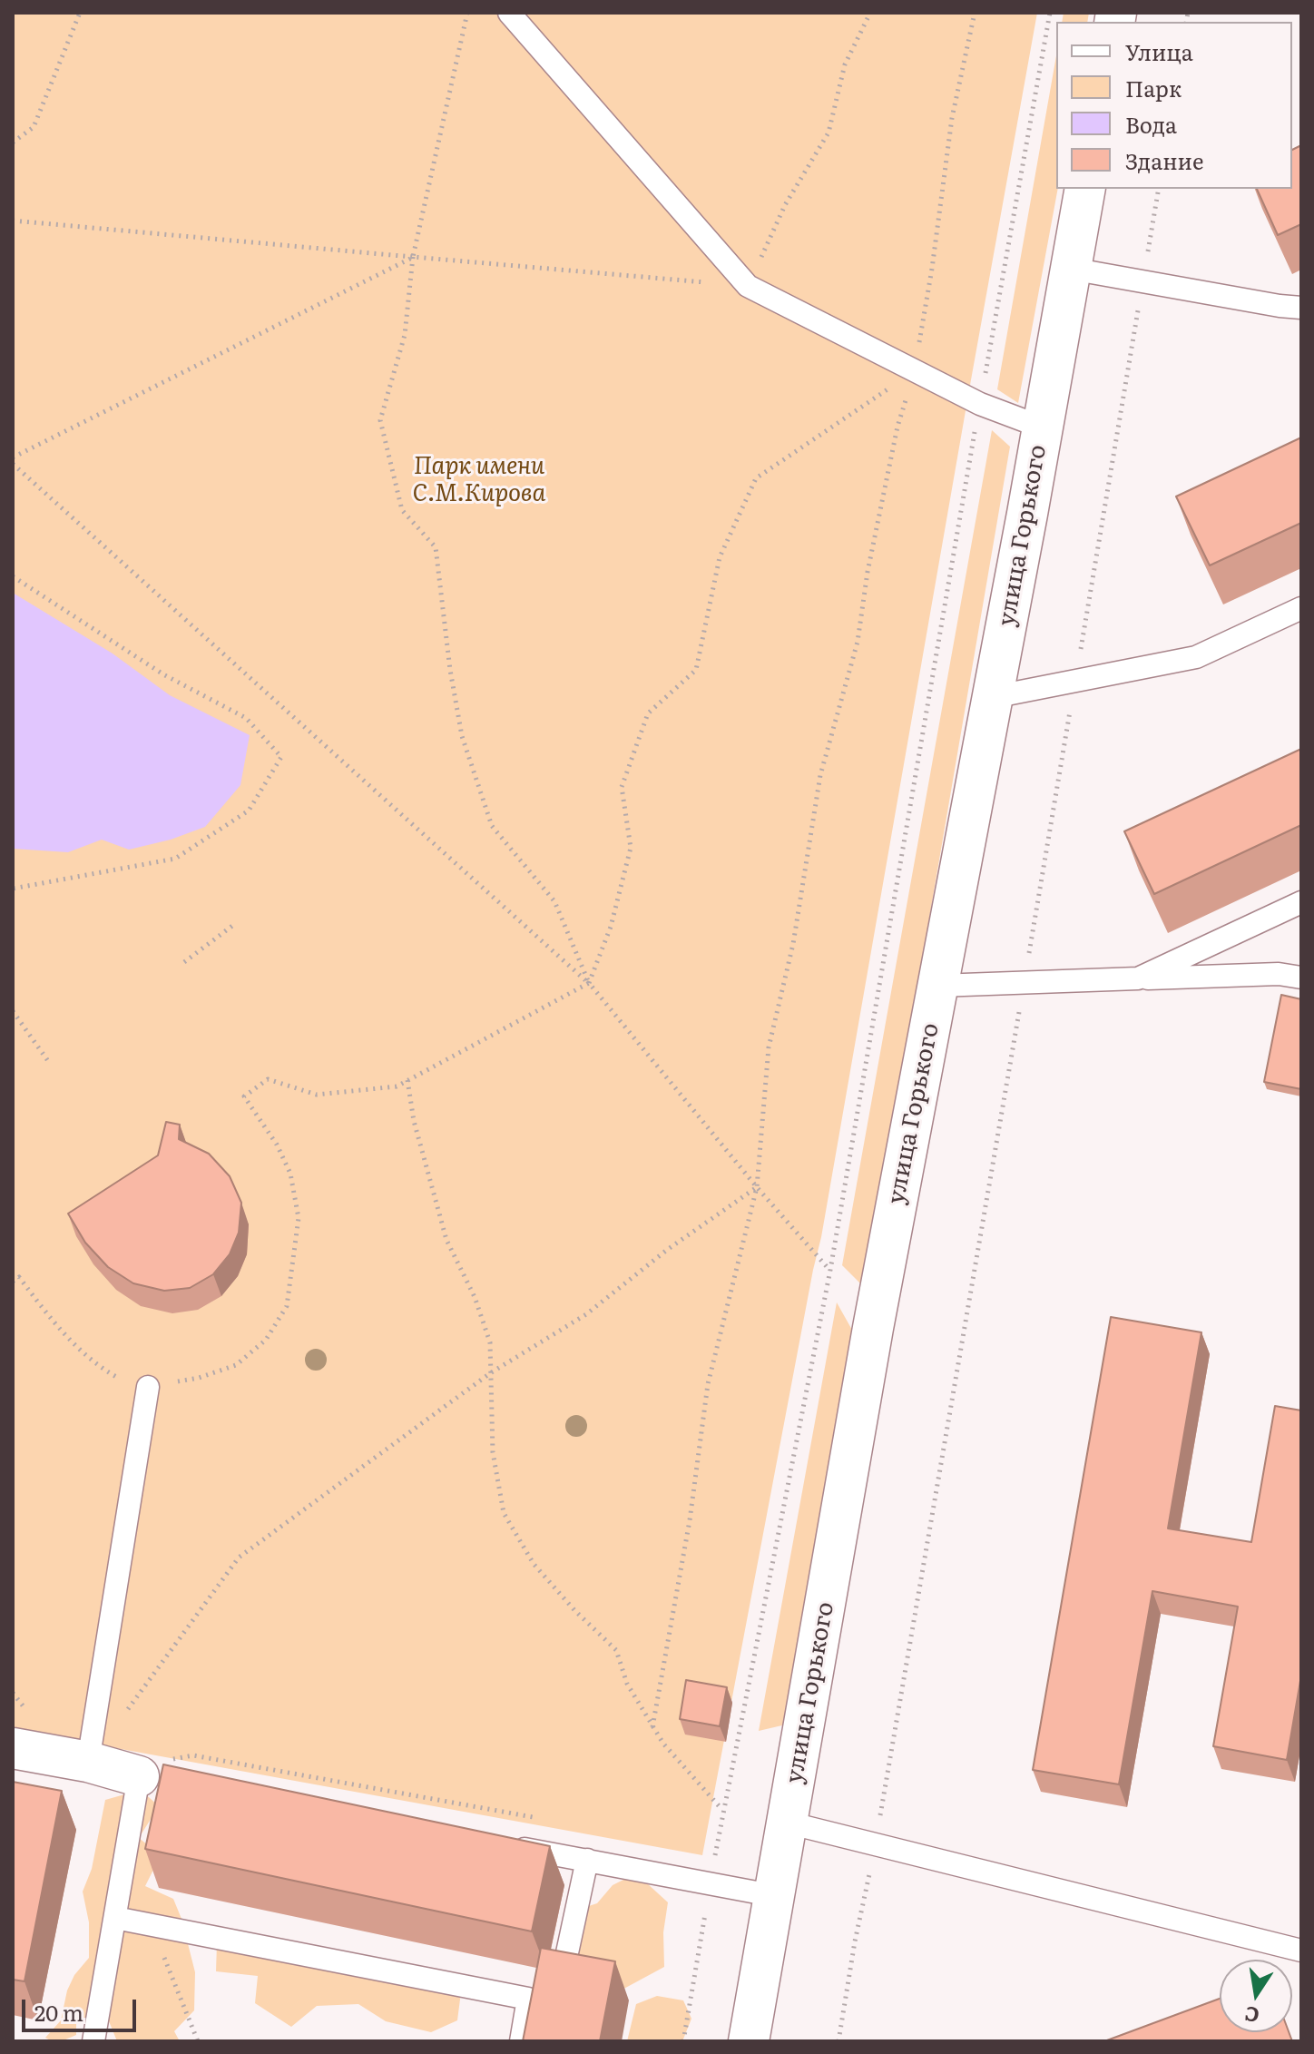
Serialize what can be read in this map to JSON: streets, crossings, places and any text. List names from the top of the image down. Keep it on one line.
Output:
{"streets":{"street":["улица Горького"]},"parks":["Парк имени С.М.Кирова"],"legend":["Улица","Парк","Вода","Здание"],"scale_bar":"20 m","north":"bottom"}
